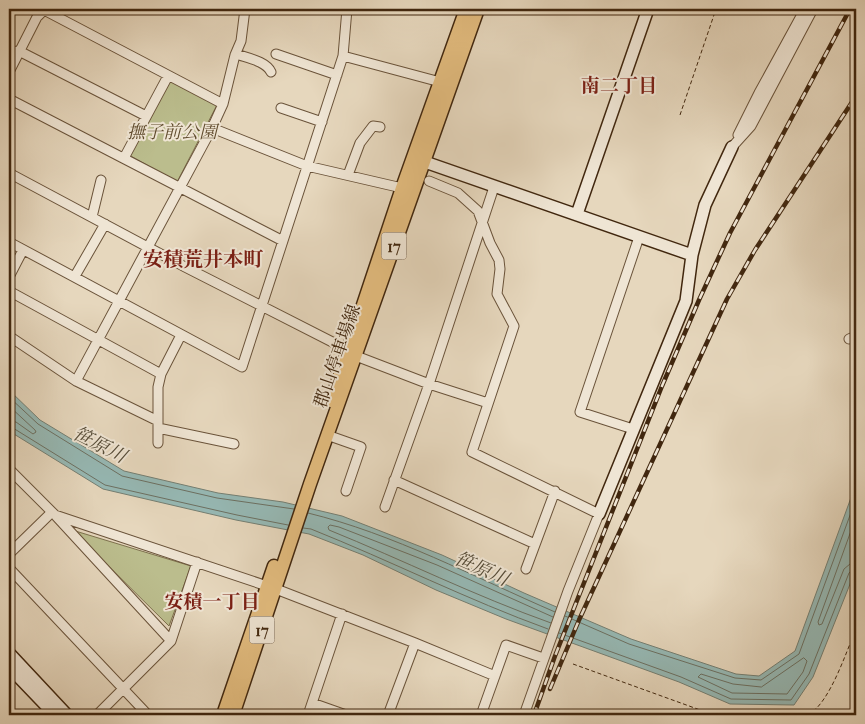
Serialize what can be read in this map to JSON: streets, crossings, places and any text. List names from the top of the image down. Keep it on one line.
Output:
{"streets":{"main road":["17","郡山停車場線"]},"districts":["南二丁目","安積荒井本町","安積一丁目"],"water":["笹原川"],"parks":["撫子前公園"]}
